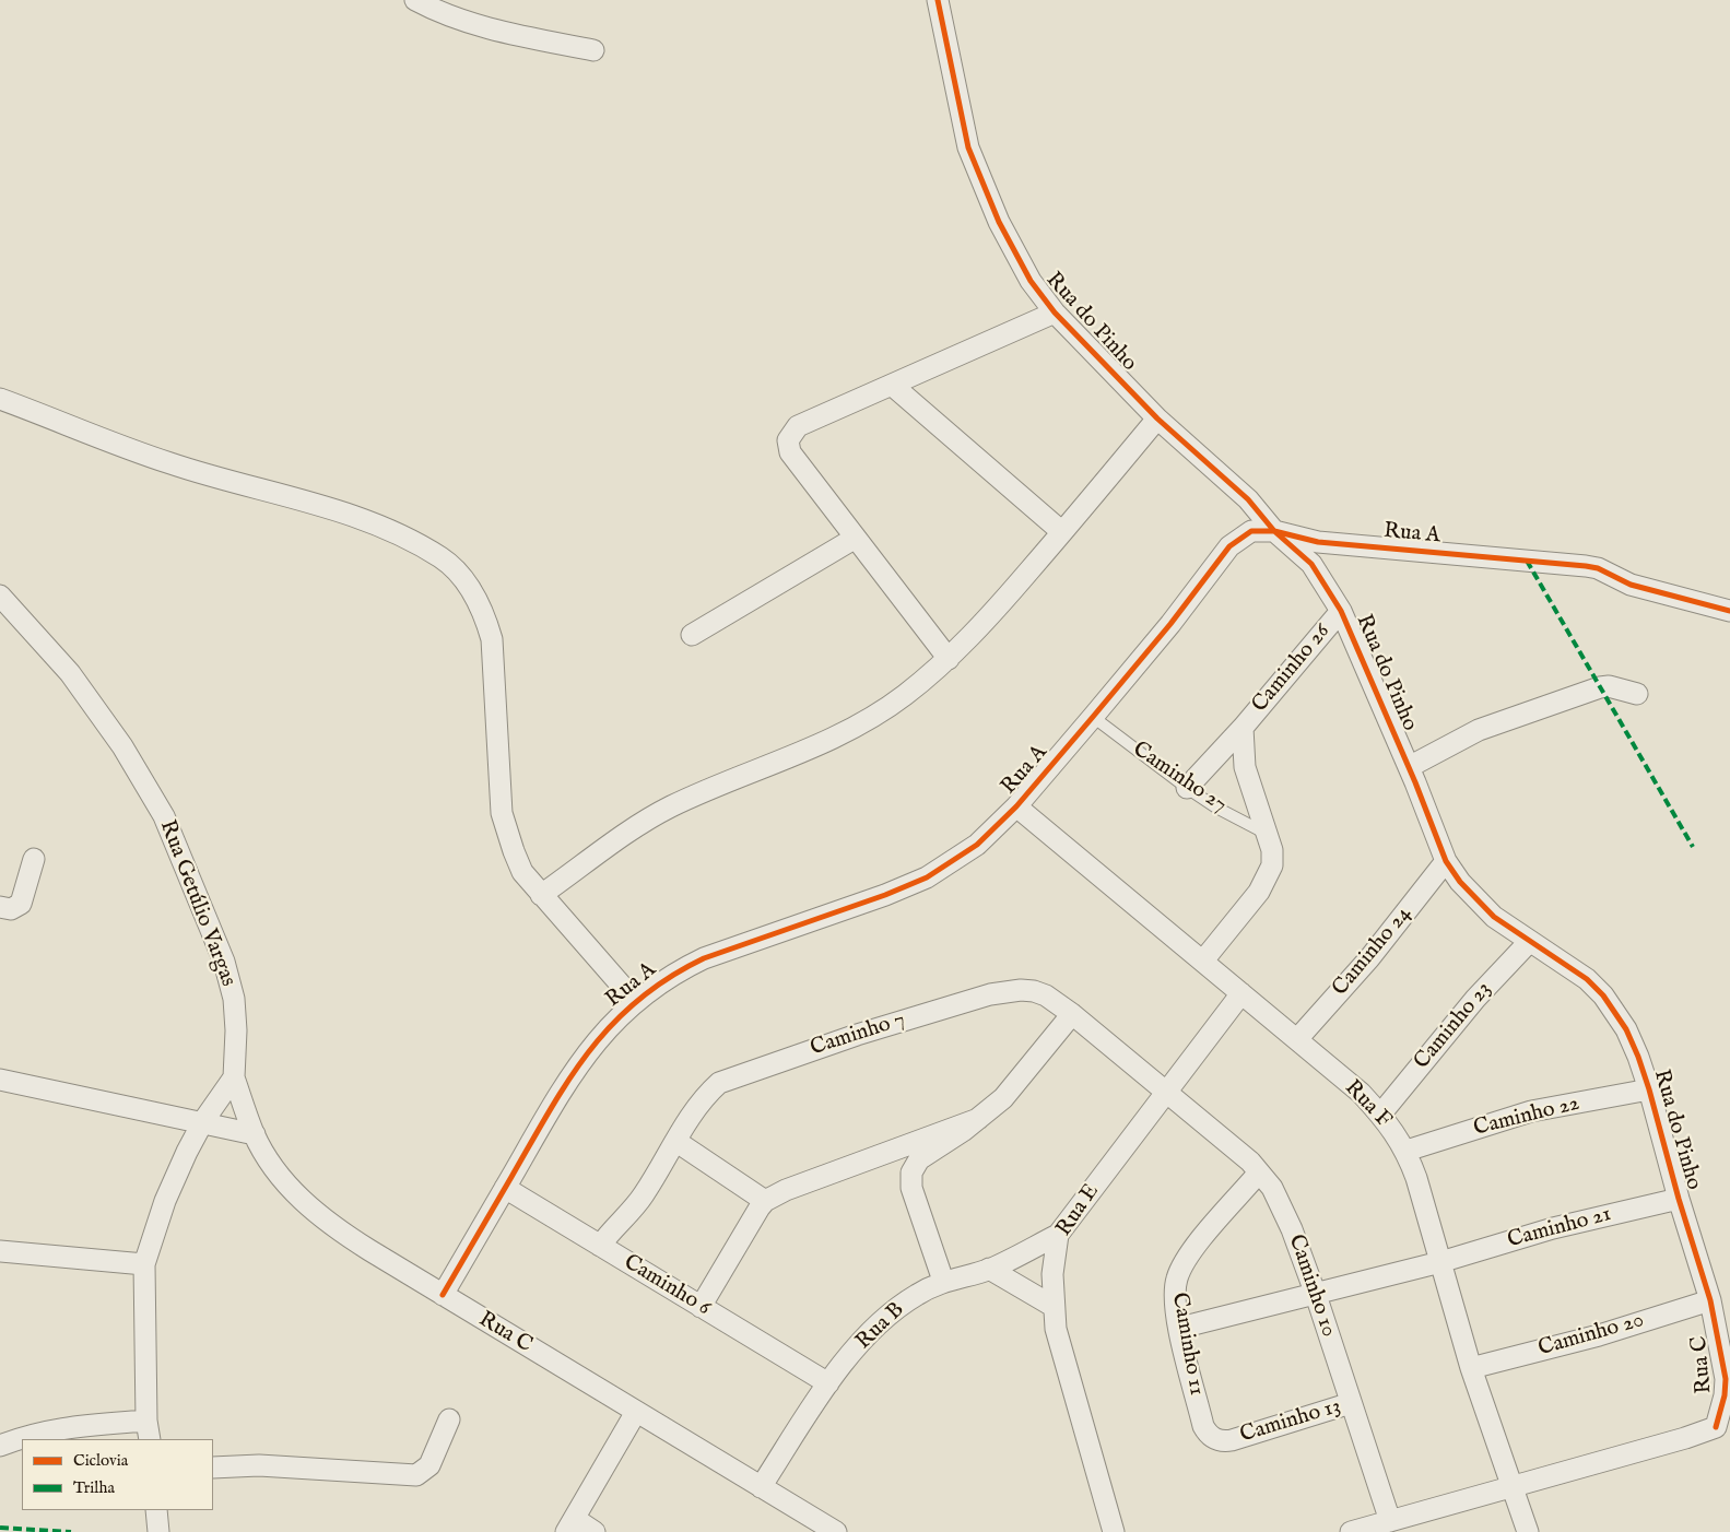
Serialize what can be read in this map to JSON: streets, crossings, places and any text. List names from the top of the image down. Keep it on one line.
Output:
{"streets":{"street":["Rua do Pinho","Rua A","Caminho 26","Rua Getúlio Vargas","Caminho 24","Caminho 23","Caminho 7","Rua F","Caminho 22","Rua E","Caminho 21","Caminho 6","Caminho 10","Rua B","Rua C","Caminho 20","Caminho 11","Caminho 13"],"lane":["Caminho 27"]},"crossings":[["Rua do Pinho","Rua A"],["Rua do Pinho","Caminho 26"],["Rua do Pinho","Caminho 24"],["Rua do Pinho","Caminho 23"],["Rua do Pinho","Caminho 22"],["Rua do Pinho","Caminho 21"],["Rua do Pinho","Rua C"],["Rua do Pinho","Caminho 20"],["Rua A","Caminho 27"],["Rua A","Rua F"],["Rua A","Caminho 6"],["Rua A","Rua C"],["Caminho 26","Caminho 27"],["Rua Getúlio Vargas","Rua C"],["Caminho 24","Rua F"],["Caminho 23","Rua F"],["Caminho 7","Rua E"],["Caminho 7","Caminho 6"],["Caminho 7","Caminho 10"],["Rua F","Caminho 22"],["Rua F","Rua E"],["Rua F","Caminho 21"],["Rua F","Rua C"],["Rua F","Caminho 20"],["Rua E","Caminho 10"],["Rua E","Rua B"],["Caminho 21","Caminho 10"],["Caminho 21","Caminho 11"],["Caminho 6","Rua B"],["Caminho 10","Rua C"],["Caminho 10","Caminho 11"],["Caminho 10","Caminho 13"],["Rua B","Rua C"],["Rua C","Caminho 20"],["Caminho 11","Caminho 13"]],"legend":["Ciclovia","Trilha"]}
